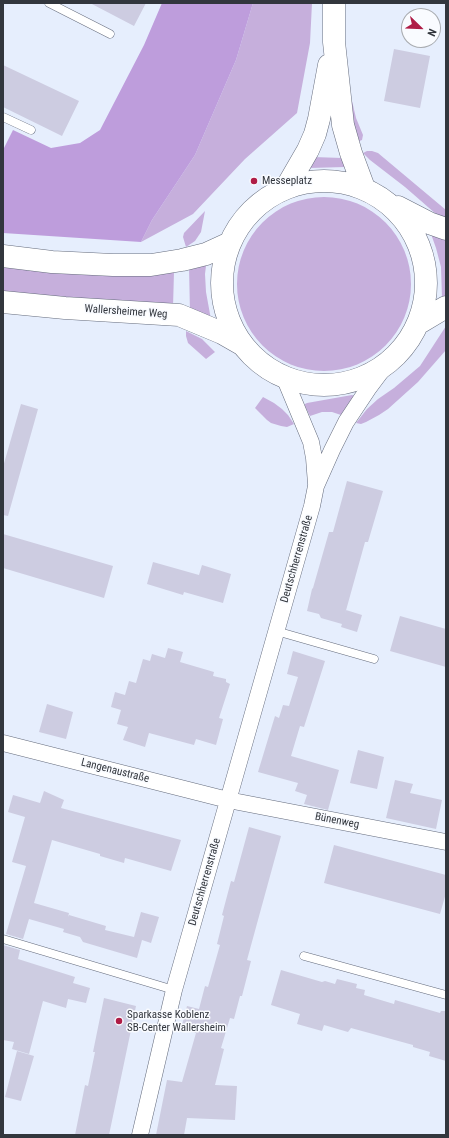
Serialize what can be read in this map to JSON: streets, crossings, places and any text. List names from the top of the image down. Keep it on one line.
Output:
{"streets":{"main road":["Wallersheimer Weg"],"street":["Deutschherrenstraße","Langenaustraße","Bünenweg"]},"crossings":[["Wallersheimer Weg","Deutschherrenstraße"],["Deutschherrenstraße","Langenaustraße"],["Deutschherrenstraße","Bünenweg"],["Langenaustraße","Bünenweg"]],"places":["Messeplatz","Sparkasse Koblenz SB-Center Wallersheim"],"north":"bottom right"}
